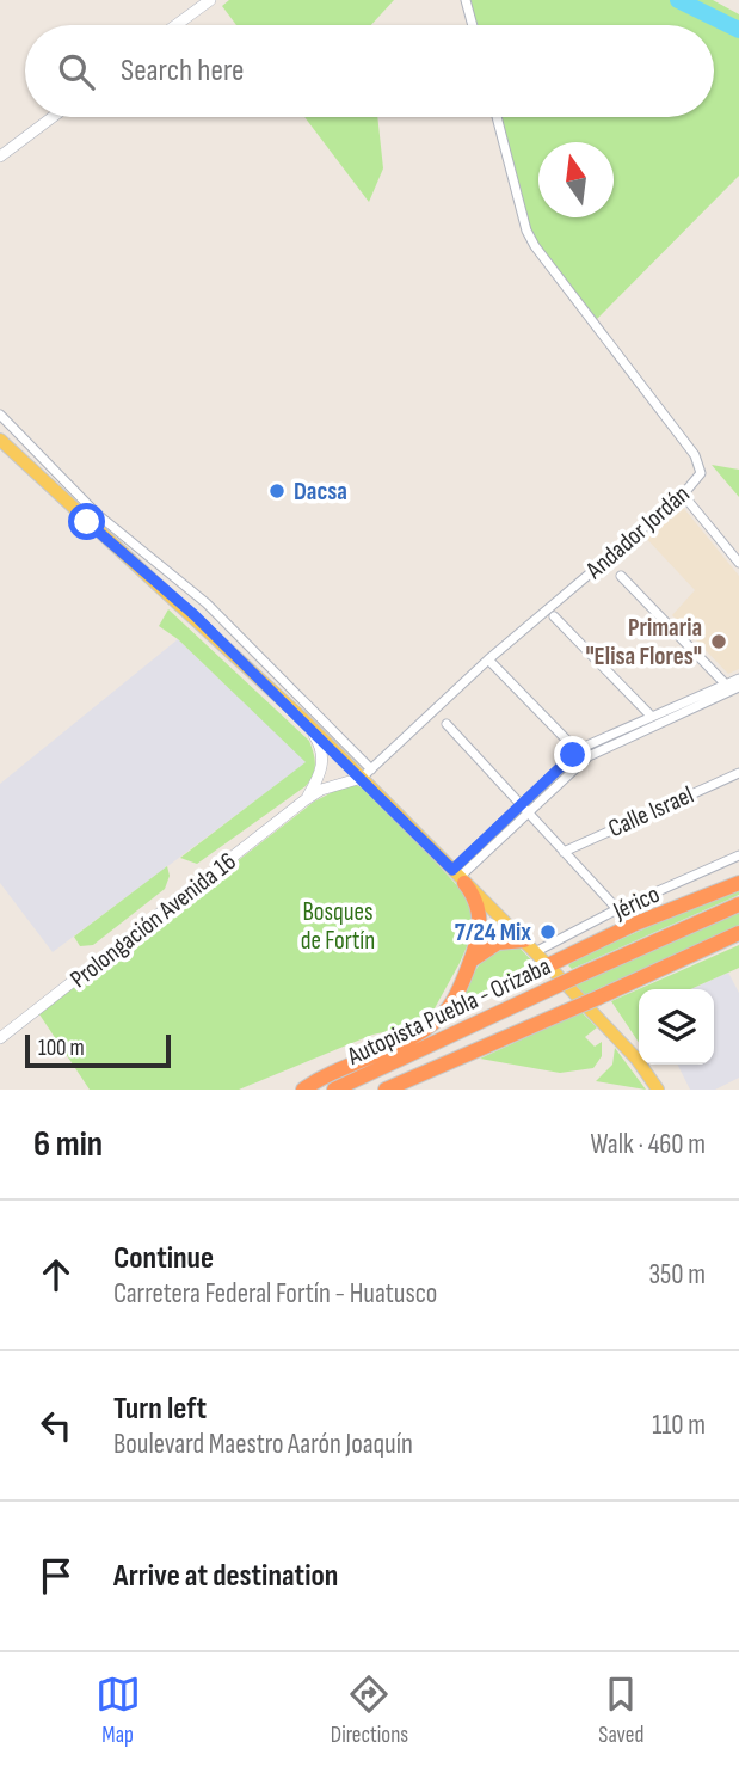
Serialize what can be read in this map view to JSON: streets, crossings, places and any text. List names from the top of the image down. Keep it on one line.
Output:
{"streets":{"highway":["Autopista Puebla - Orizaba"],"street":["Andador Jordán","Calle Israel","Jérico","Prolongación Avenida 16"]},"parks":["Bosques de Fortín"],"places":["Dacsa","Primaria \"Elisa Flores\"","7/24 Mix"],"scale_bar":"100 m","north":"top","page":{"search":"Search here","scale":"100 m","heading":["6 min","Walk · 460 m"],"list":[["Continue","Carretera Federal Fortín - Huatusco","350 m"],["Turn left","Boulevard Maestro Aarón Joaquín","110 m"],"Arrive at destination"],"nav":["Map","Directions","Saved"]}}
